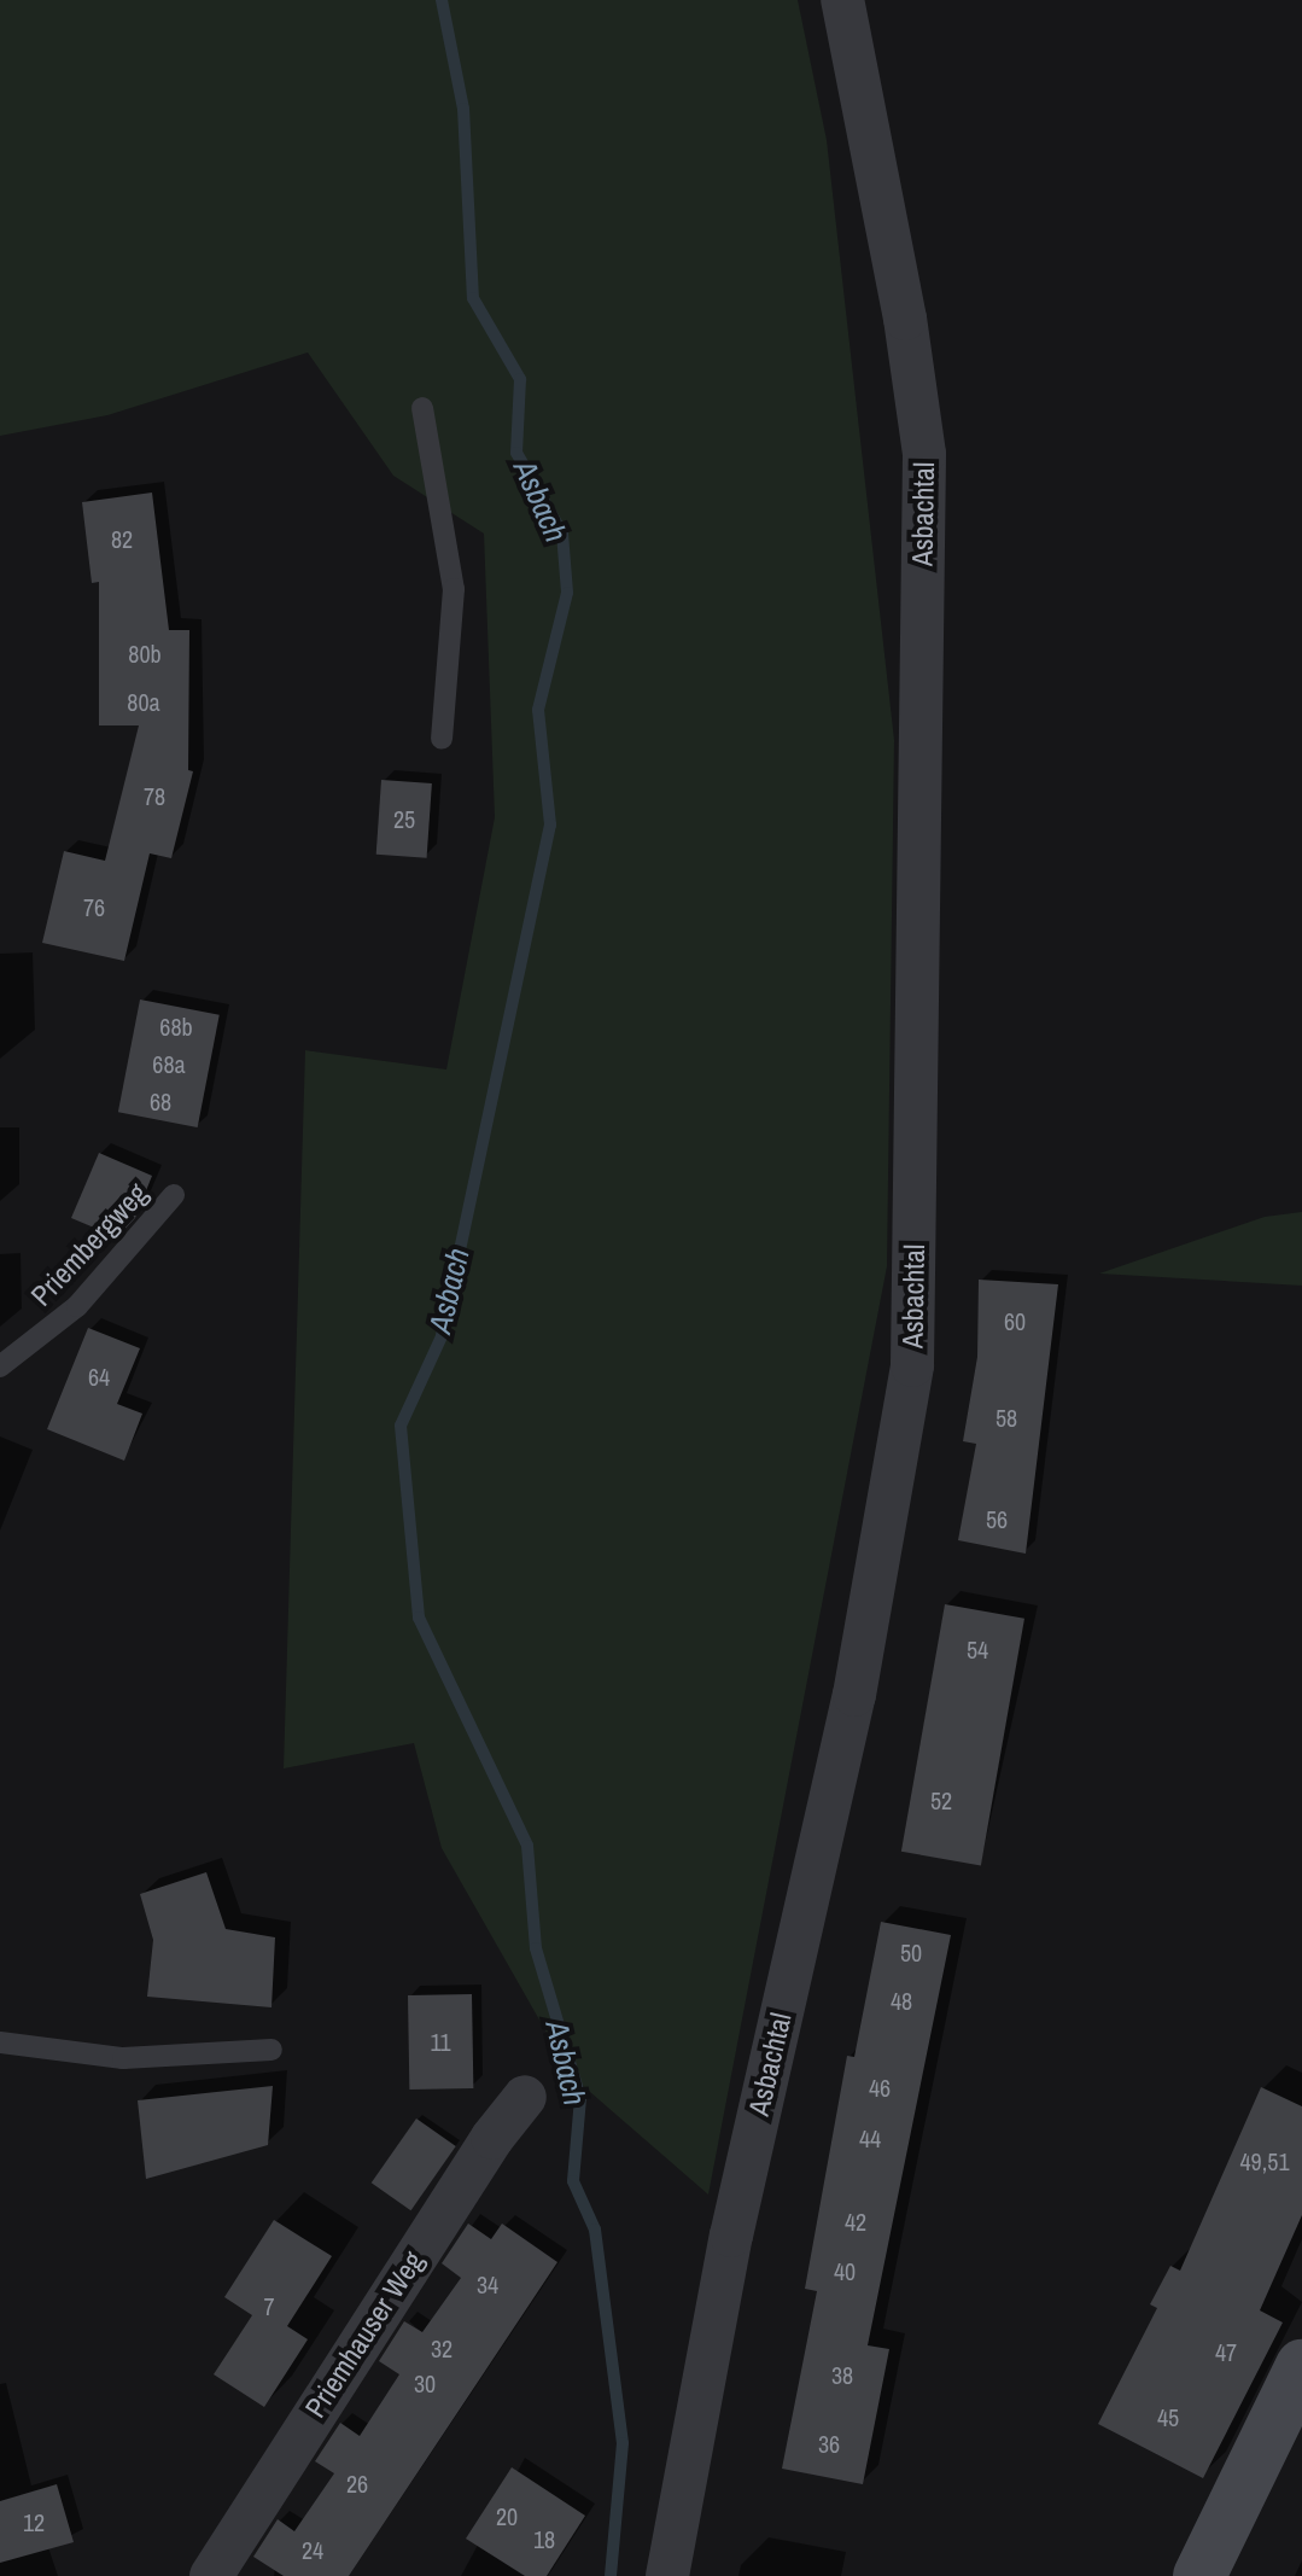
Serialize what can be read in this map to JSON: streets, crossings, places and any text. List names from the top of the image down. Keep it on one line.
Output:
{"streets":{"street":["Asbachtal","Priemhauser Weg"],"lane":["Priembergweg"]},"water":["Asbach"],"house_numbers":["82","80b","80a","78","25","76","68b","68a","68","60","64","58","56","54","52","50","48","11","46","44","49,51","42","40","34","7","32","47","38","30","45","36","26","20","12","18","24"]}
